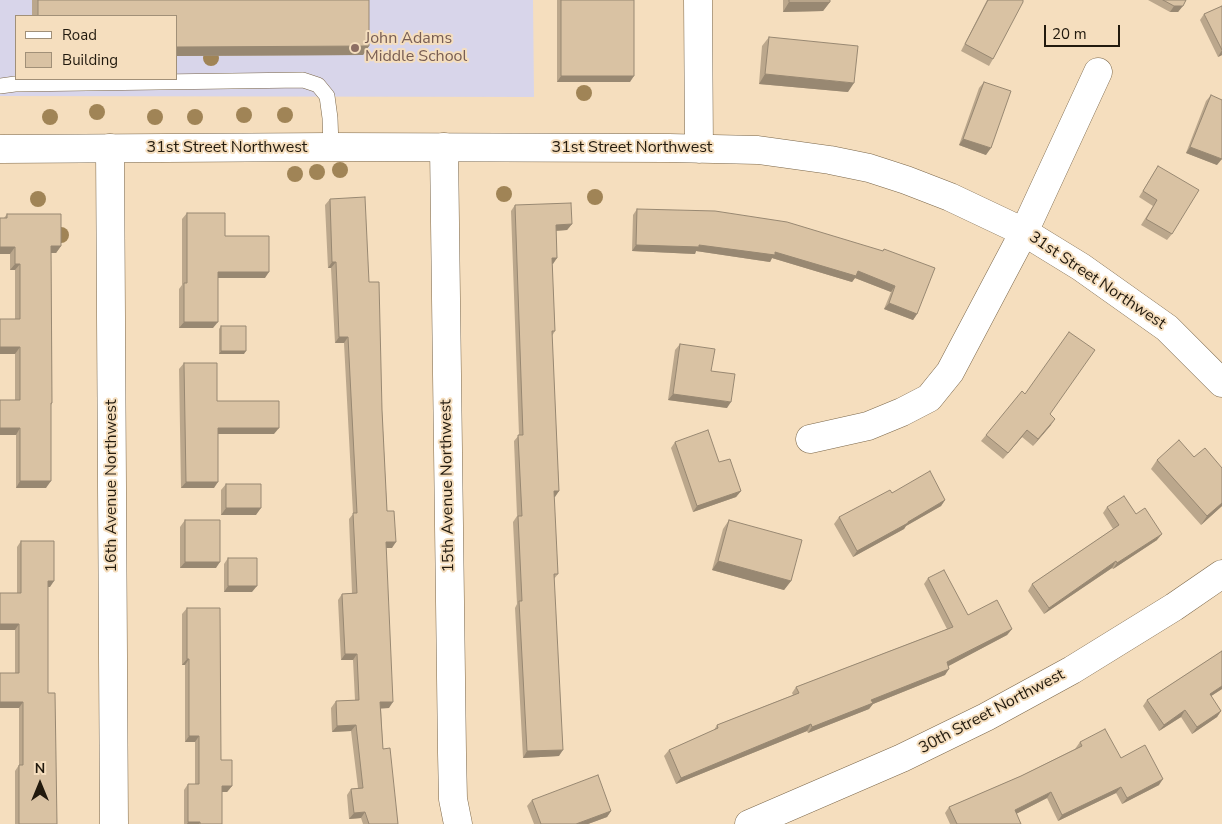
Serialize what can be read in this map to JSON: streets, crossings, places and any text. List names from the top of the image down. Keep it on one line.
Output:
{"streets":{"street":["31st Street Northwest","16th Avenue Northwest","15th Avenue Northwest","30th Street Northwest"]},"crossings":[["31st Street Northwest","16th Avenue Northwest"],["31st Street Northwest","15th Avenue Northwest"]],"places":["John Adams Middle School"],"legend":["Road","Building"],"scale_bar":"20 m","north":"top"}
